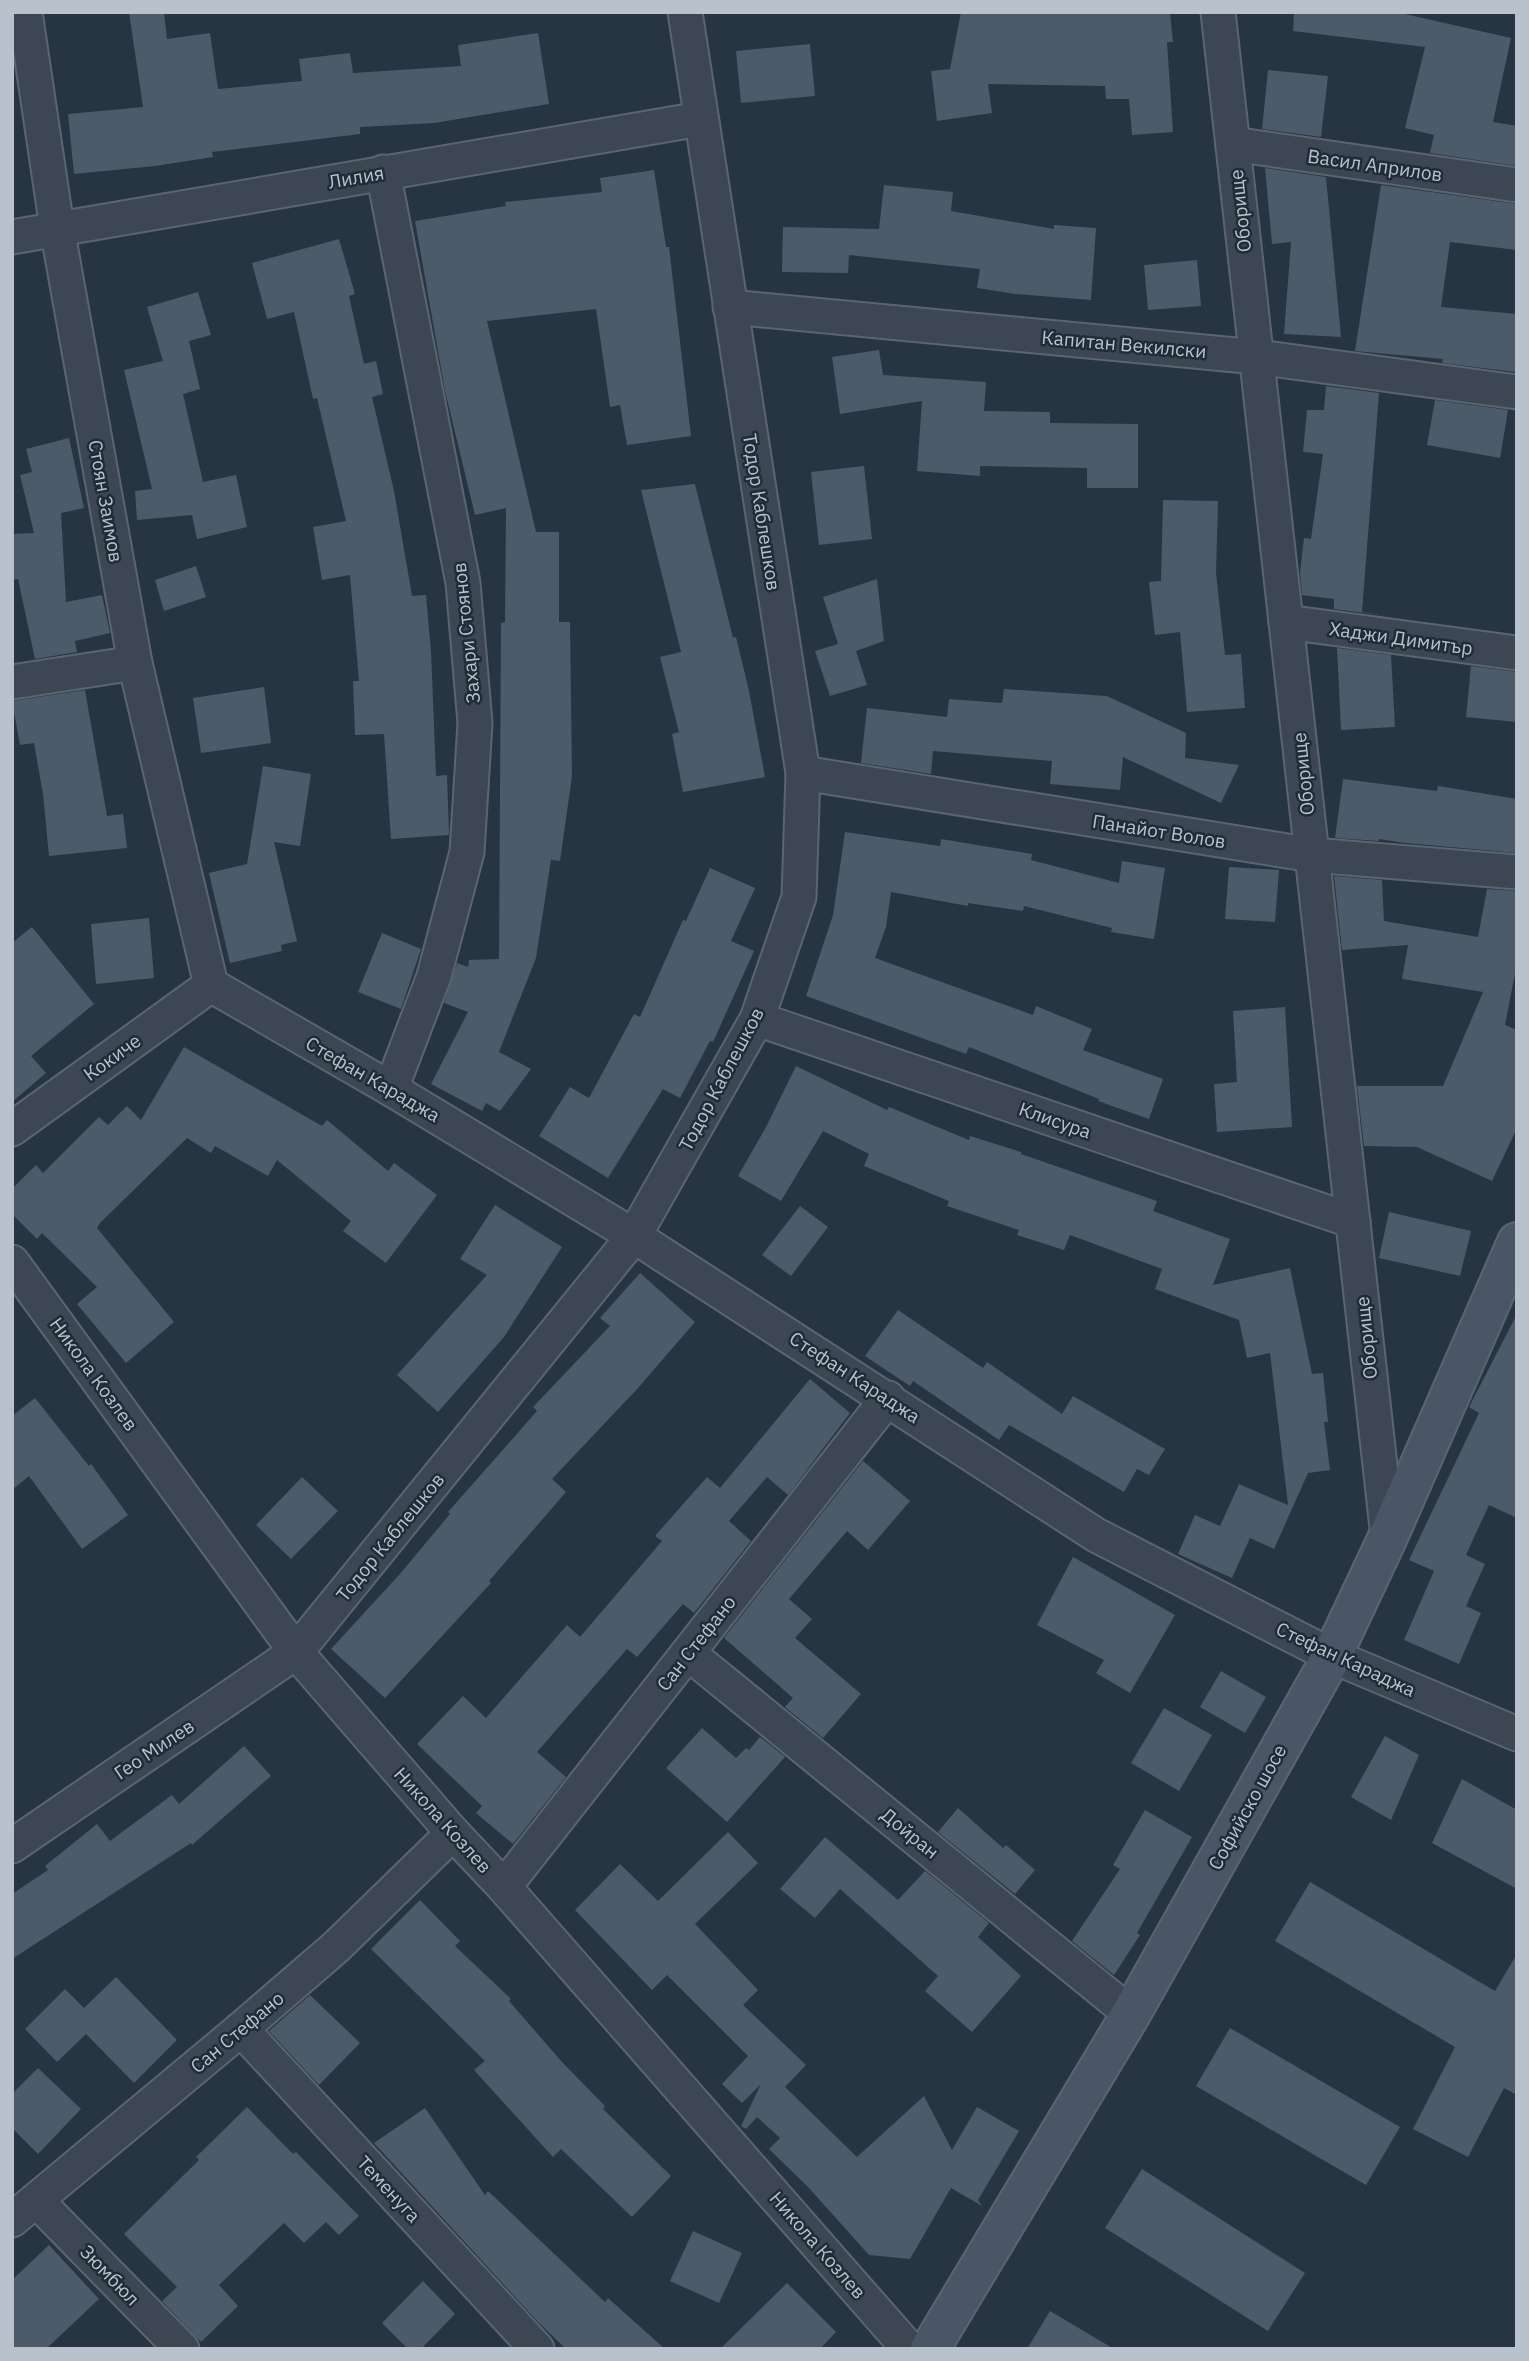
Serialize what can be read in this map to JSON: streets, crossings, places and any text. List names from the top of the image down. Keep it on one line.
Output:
{"streets":{"main road":["Софийско шосе"],"street":["Васил Априлов","Лилия","Оборище","Капитан Векилски","Стоян Заимов","Тодор Каблешков","Захари Стоянов","Хаджи Димитър","Панайот Волов","Кокиче","Стефан Караджа","Клисура","Никола Козлев","Сан Стефано","Гео Милев","Дойран","Теменуга","Зюмбюл"]},"crossings":[["Васил Априлов","Оборище"],["Лилия","Стоян Заимов"],["Лилия","Тодор Каблешков"],["Лилия","Захари Стоянов"],["Оборище","Капитан Векилски"],["Оборище","Хаджи Димитър"],["Оборище","Панайот Волов"],["Оборище","Клисура"],["Оборище","Софийско шосе"],["Капитан Векилски","Тодор Каблешков"],["Стоян Заимов","Кокиче"],["Стоян Заимов","Стефан Караджа"],["Тодор Каблешков","Панайот Волов"],["Тодор Каблешков","Стефан Караджа"],["Тодор Каблешков","Клисура"],["Тодор Каблешков","Никола Козлев"],["Тодор Каблешков","Гео Милев"],["Захари Стоянов","Стефан Караджа"],["Кокиче","Стефан Караджа"],["Стефан Караджа","Сан Стефано"],["Стефан Караджа","Софийско шосе"],["Никола Козлев","Сан Стефано"],["Никола Козлев","Гео Милев"],["Сан Стефано","Дойран"],["Сан Стефано","Теменуга"],["Сан Стефано","Зюмбюл"],["Софийско шосе","Дойран"]]}
